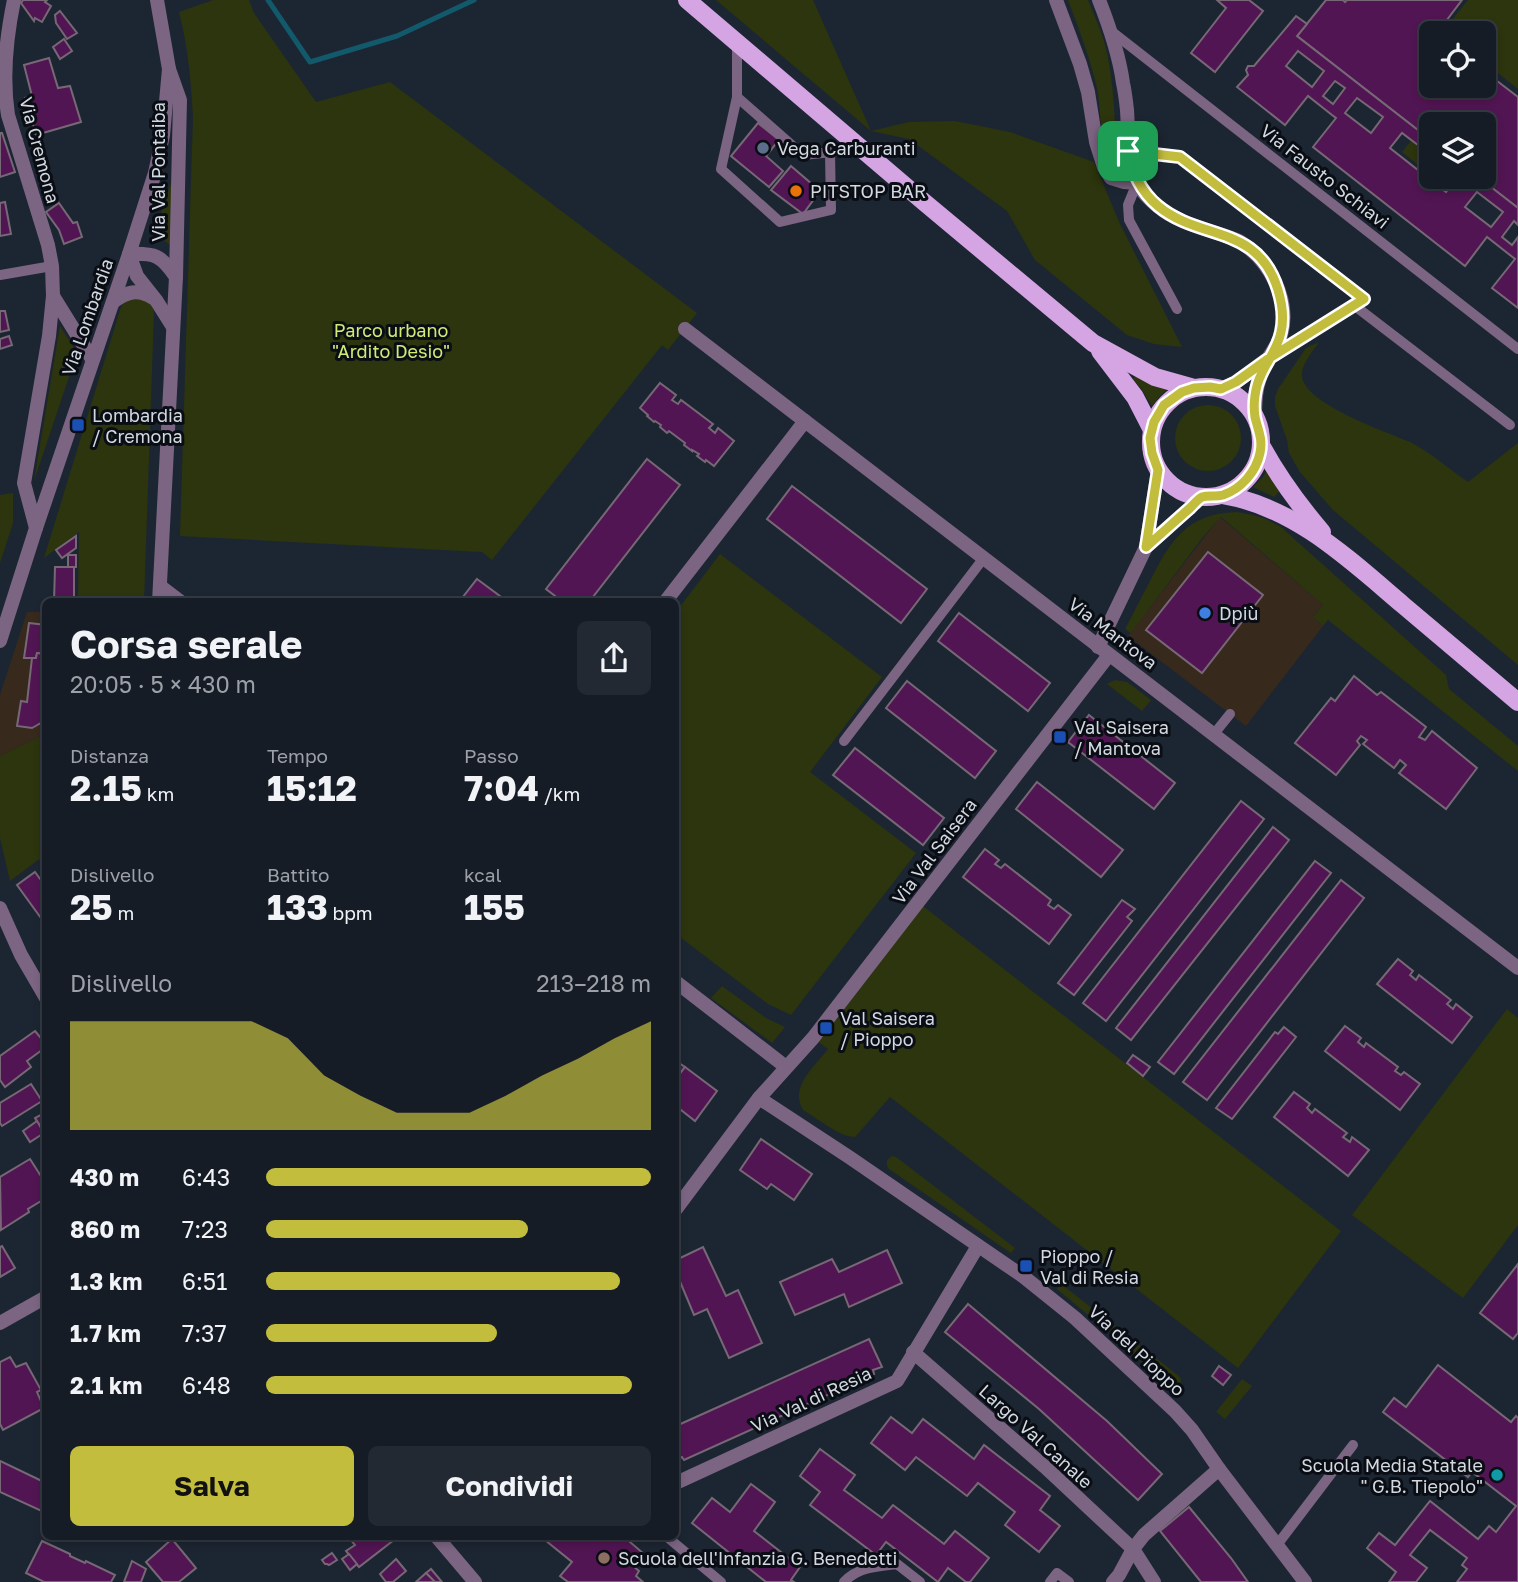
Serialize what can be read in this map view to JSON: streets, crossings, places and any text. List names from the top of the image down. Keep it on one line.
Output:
{"streets":{"street":["Via Cremona","Via Val Pontaiba","Via Lombardia","Via Mantova","Via Val Saisera","Via del Pioppo","Via Val di Resia","Largo Val Canale"],"lane":["Via Fausto Schiavi"]},"crossings":[["Via Cremona","Via Lombardia"],["Via Val Pontaiba","Via Lombardia"],["Via Mantova","Via Val Saisera"],["Via Val Saisera","Via del Pioppo"],["Via del Pioppo","Via Val di Resia"],["Via Val di Resia","Largo Val Canale"]],"parks":["Parco urbano \"Ardito Desio\""],"places":{"other":["Vega Carburanti","PITSTOP BAR","Dpiù","Scuola Media Statale \" G.B. Tiepolo\"","Scuola dell'Infanzia G. Benedetti"],"transit":["Lombardia / Cremona","Val Saisera / Mantova","Val Saisera / Pioppo","Pioppo / Val di Resia"]},"page":{"heading":["Corsa serale","20:05 · 5 × 430 m"],"stats":[["Distanza","2.15 km"],["Tempo","15:12"],["Passo","7:04 /km"],["Dislivello","25 m"],["Battito","133 bpm"],["kcal","155"]],"chart":["Dislivello","213–218 m"],"list":[{"name":"430 m","note":"6:43"},{"name":"860 m","note":"7:23"},{"name":"1.3 km","note":"6:51"},{"name":"1.7 km","note":"7:37"},{"name":"2.1 km","note":"6:48"}],"buttons":["Salva","Condividi"]}}
